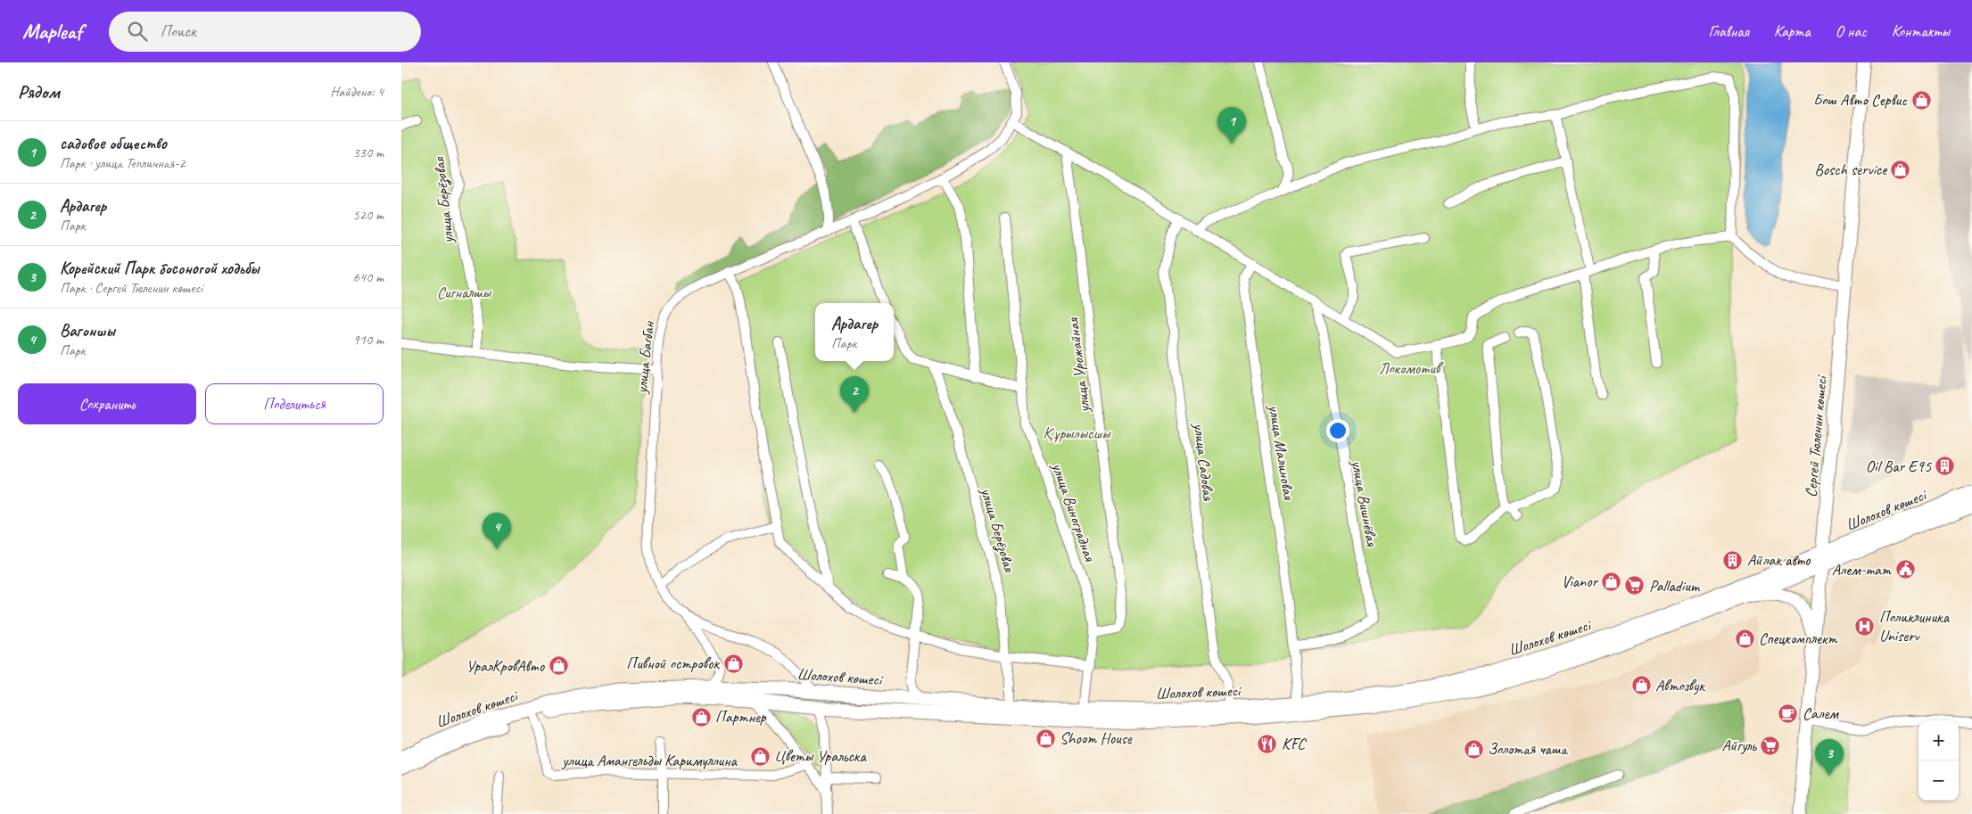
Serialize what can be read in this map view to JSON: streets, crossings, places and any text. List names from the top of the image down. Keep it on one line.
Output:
{"streets":{"highway":["Сергей Тюленин көшесі","Шолохов көшесі"],"street":["улица Берёзовая","улица Багбан","улица Урожайная","улица Малиновая","улица Садовая","улица Вишнёвая","улица Виноградная","улица Амангельды Каримуллина"]},"crossings":[["улица Берёзовая","Шолохов көшесі"],["улица Багбан","Шолохов көшесі"],["улица Урожайная","улица Виноградная"],["Сергей Тюленин көшесі","Шолохов көшесі"],["улица Малиновая","улица Вишнёвая"],["улица Малиновая","Шолохов көшесі"],["улица Садовая","Шолохов көшесі"],["Шолохов көшесі","улица Виноградная"],["Шолохов көшесі","улица Амангельды Каримуллина"]],"parks":["Сигналшы","Локомотив","Құрылысшы"],"places":{"shop":["Бош Авто Сервис","Bosch service","Vianor","Спецкомплект","Пивной островок","УралКровАвто","Автозвук","Партнер","Shoom House","Золотая чаша","Цветы Уральска"],"building":["Oil Bar E95","Айлак авто"],"public building":["Алем-тат"],"supermarket":["Palladium","Айгуль"],"hospital":["Поликлиника Uniserv"],"cafe":["Салем"],"restaurant":["KFC"]},"page":{"header":"Mapleaf","search":"Поиск","nav":["Главная","Карта","О нас","Контакты"],"heading":["Рядом","Найдено: 4"],"pins":["1","2","4","3"],"list":[{"mark":"1","name":"садовое общество","note":"Парк · улица Тепличная-2","value":"330 m"},{"mark":"2","name":"Ардагер","note":"Парк","value":"520 m"},{"mark":"3","name":"Корейский Парк босоногой ходьбы","note":"Парк · Сергей Тюленин көшесі","value":"640 m"},{"mark":"4","name":"Вагоншы","note":"Парк","value":"910 m"}],"popup":["Ардагер","Парк"],"buttons":["Сохранить","Поделиться"],"map_buttons":["+","−"]}}
